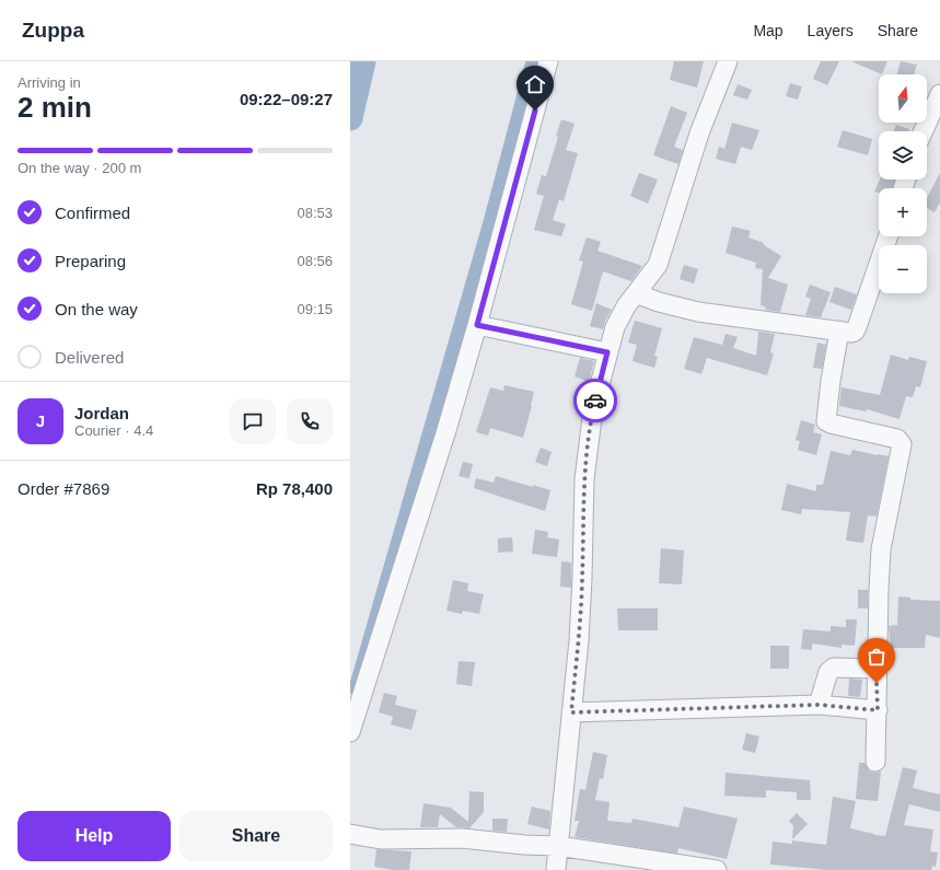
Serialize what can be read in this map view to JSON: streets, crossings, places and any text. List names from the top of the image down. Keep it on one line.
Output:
{"north":"top","page":{"header":"Zuppa","nav":["Map","Layers","Share"],"heading":["2 min","Arriving in","09:22–09:27"],"panel":["Jordan","Courier · 4.4","Order #7869","Rp 78,400"],"map_buttons":["+","−"],"bar":"On the way · 200 m","list":[["Confirmed","08:53"],["Preparing","08:56"],["On the way","09:15"],"Delivered"],"round":"J","buttons":["Help","Share"]}}
